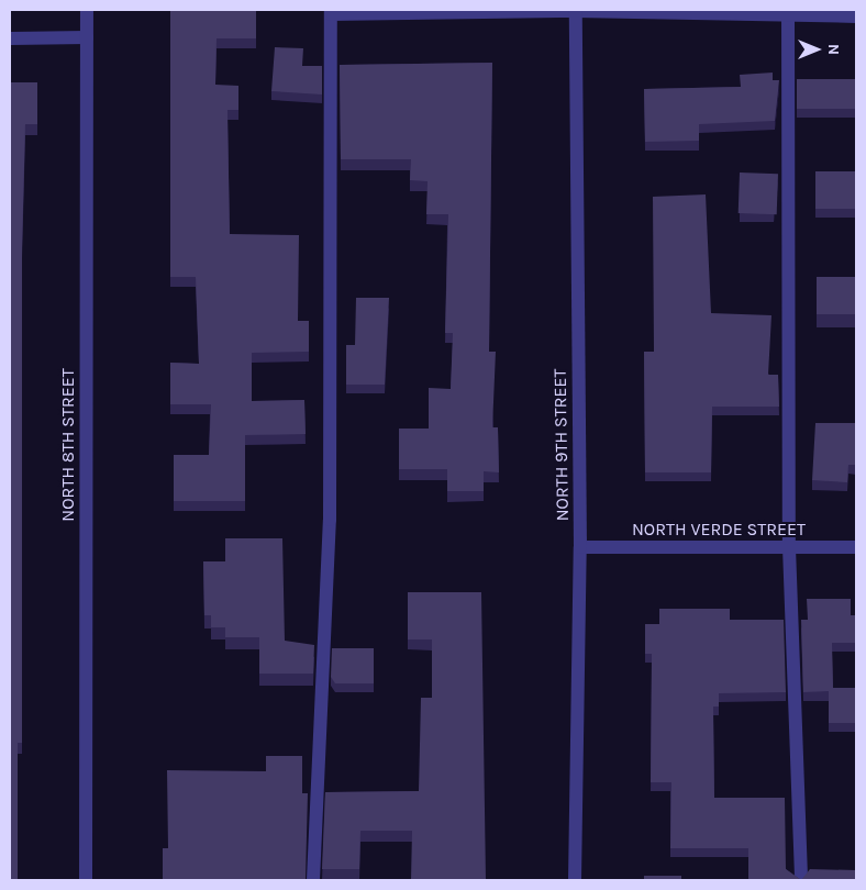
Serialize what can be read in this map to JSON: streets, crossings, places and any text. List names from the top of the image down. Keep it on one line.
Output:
{"streets":{"street":["NORTH 8TH STREET","NORTH 9TH STREET","NORTH VERDE STREET"]},"crossings":[["NORTH 9TH STREET","NORTH VERDE STREET"]],"north":"right"}
